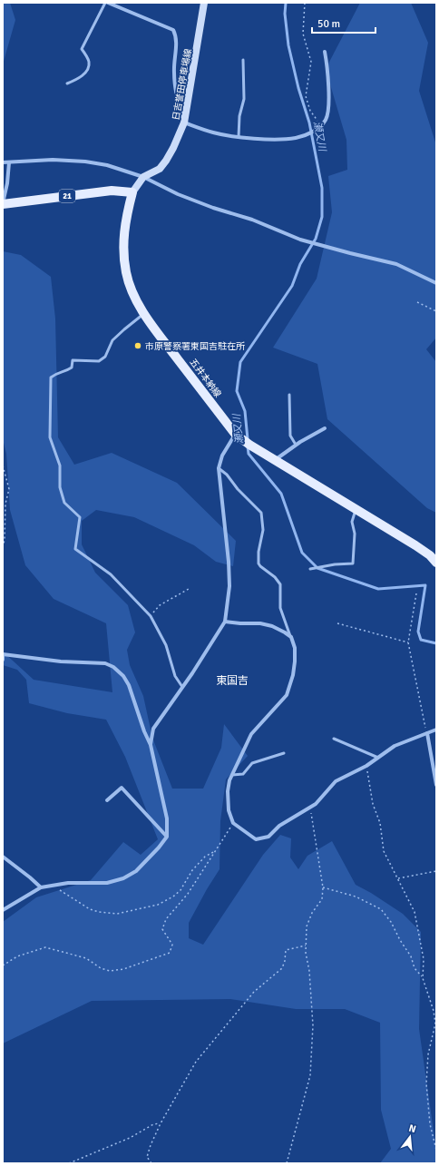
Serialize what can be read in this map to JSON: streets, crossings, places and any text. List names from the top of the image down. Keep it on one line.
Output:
{"streets":{"main road":["日吉誉田停車場線","21","五井本納線"]},"crossings":[["21","五井本納線"]],"districts":["東国吉"],"water":["瀬又川"],"places":["市原警察署東国吉駐在所"],"scale_bar":"50 m","north":"top"}
